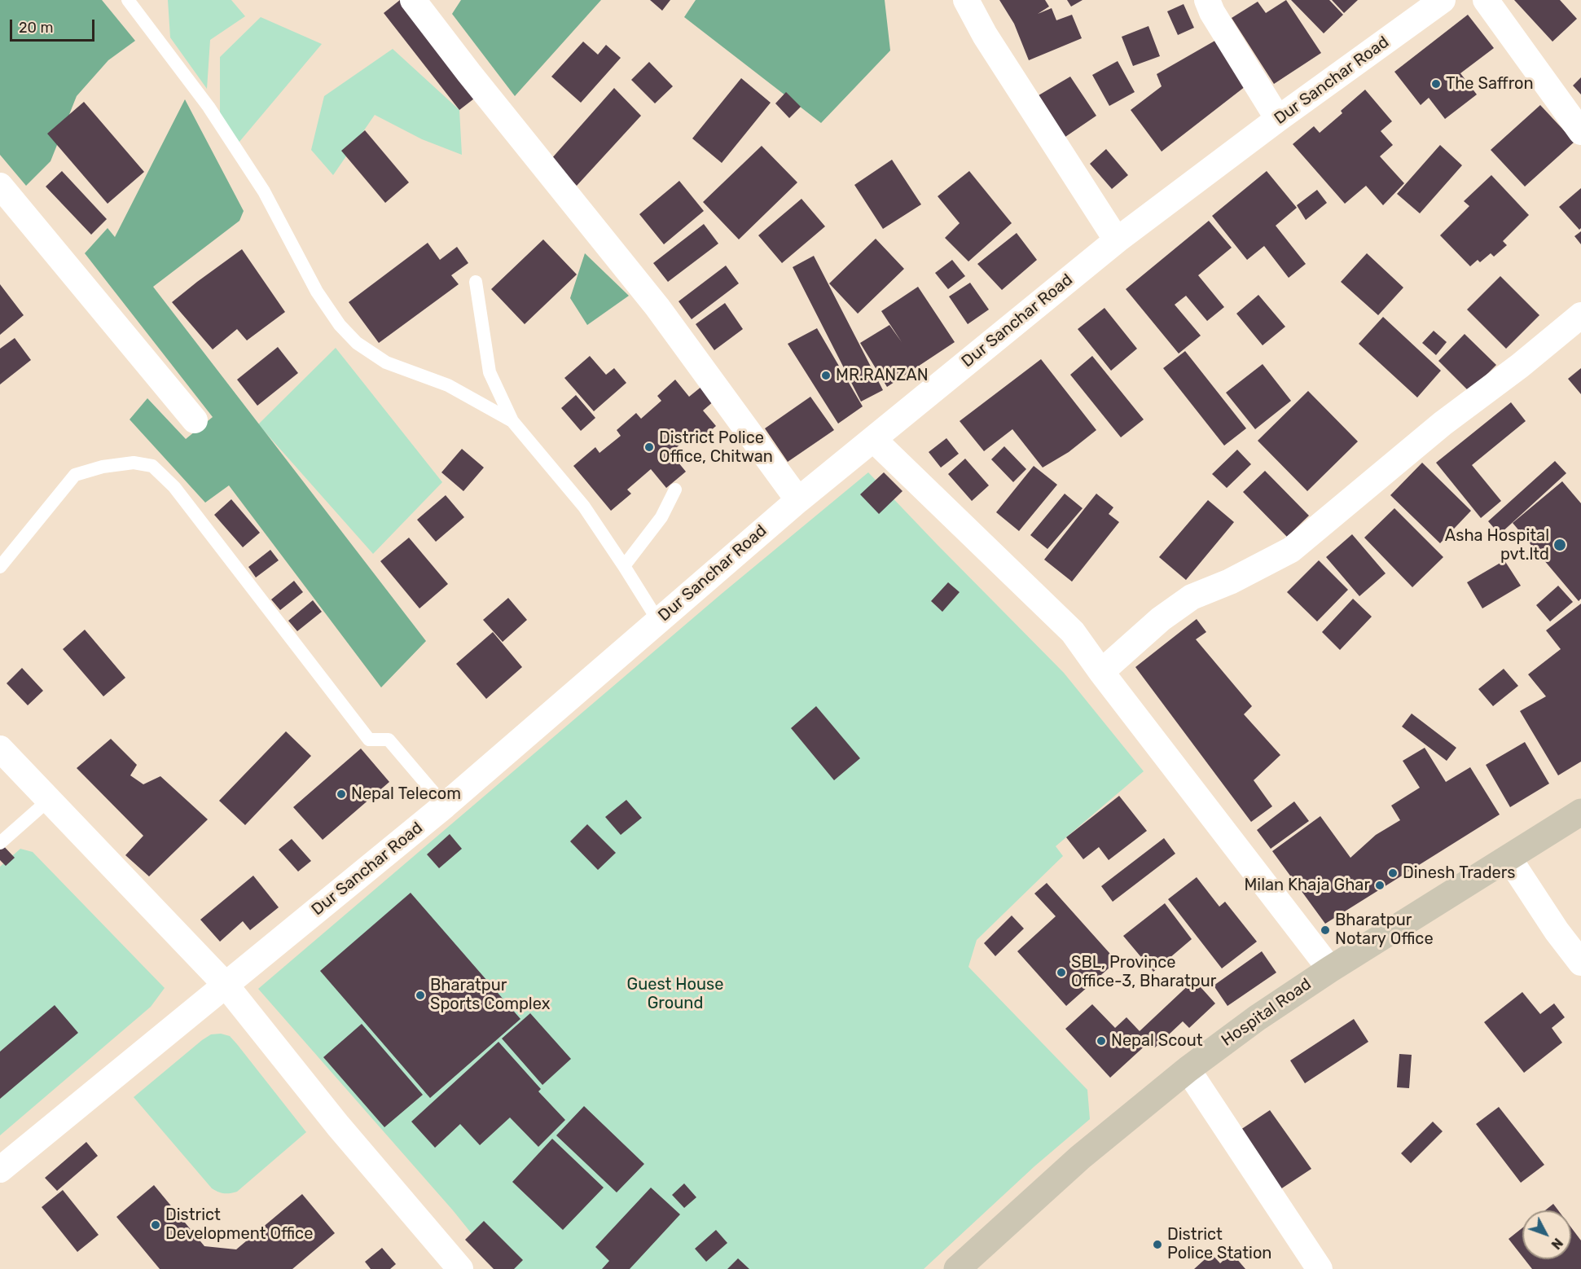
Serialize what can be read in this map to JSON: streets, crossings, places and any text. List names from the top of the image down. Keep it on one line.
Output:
{"streets":{"street":["Dur Sanchar Road","Hospital Road"]},"parks":["Guest House Ground"],"places":["The Saffron","MR.RANZAN","District Police Office, Chitwan","Asha Hospital pvt.ltd","Nepal Telecom","Dinesh Traders","Milan Khaja Ghar","Bharatpur Notary Office","SBL, Province Office-3, Bharatpur","Bharatpur Sports Complex","Nepal Scout","District Development Office","District Police Station"],"scale_bar":"20 m","north":"bottom right"}
